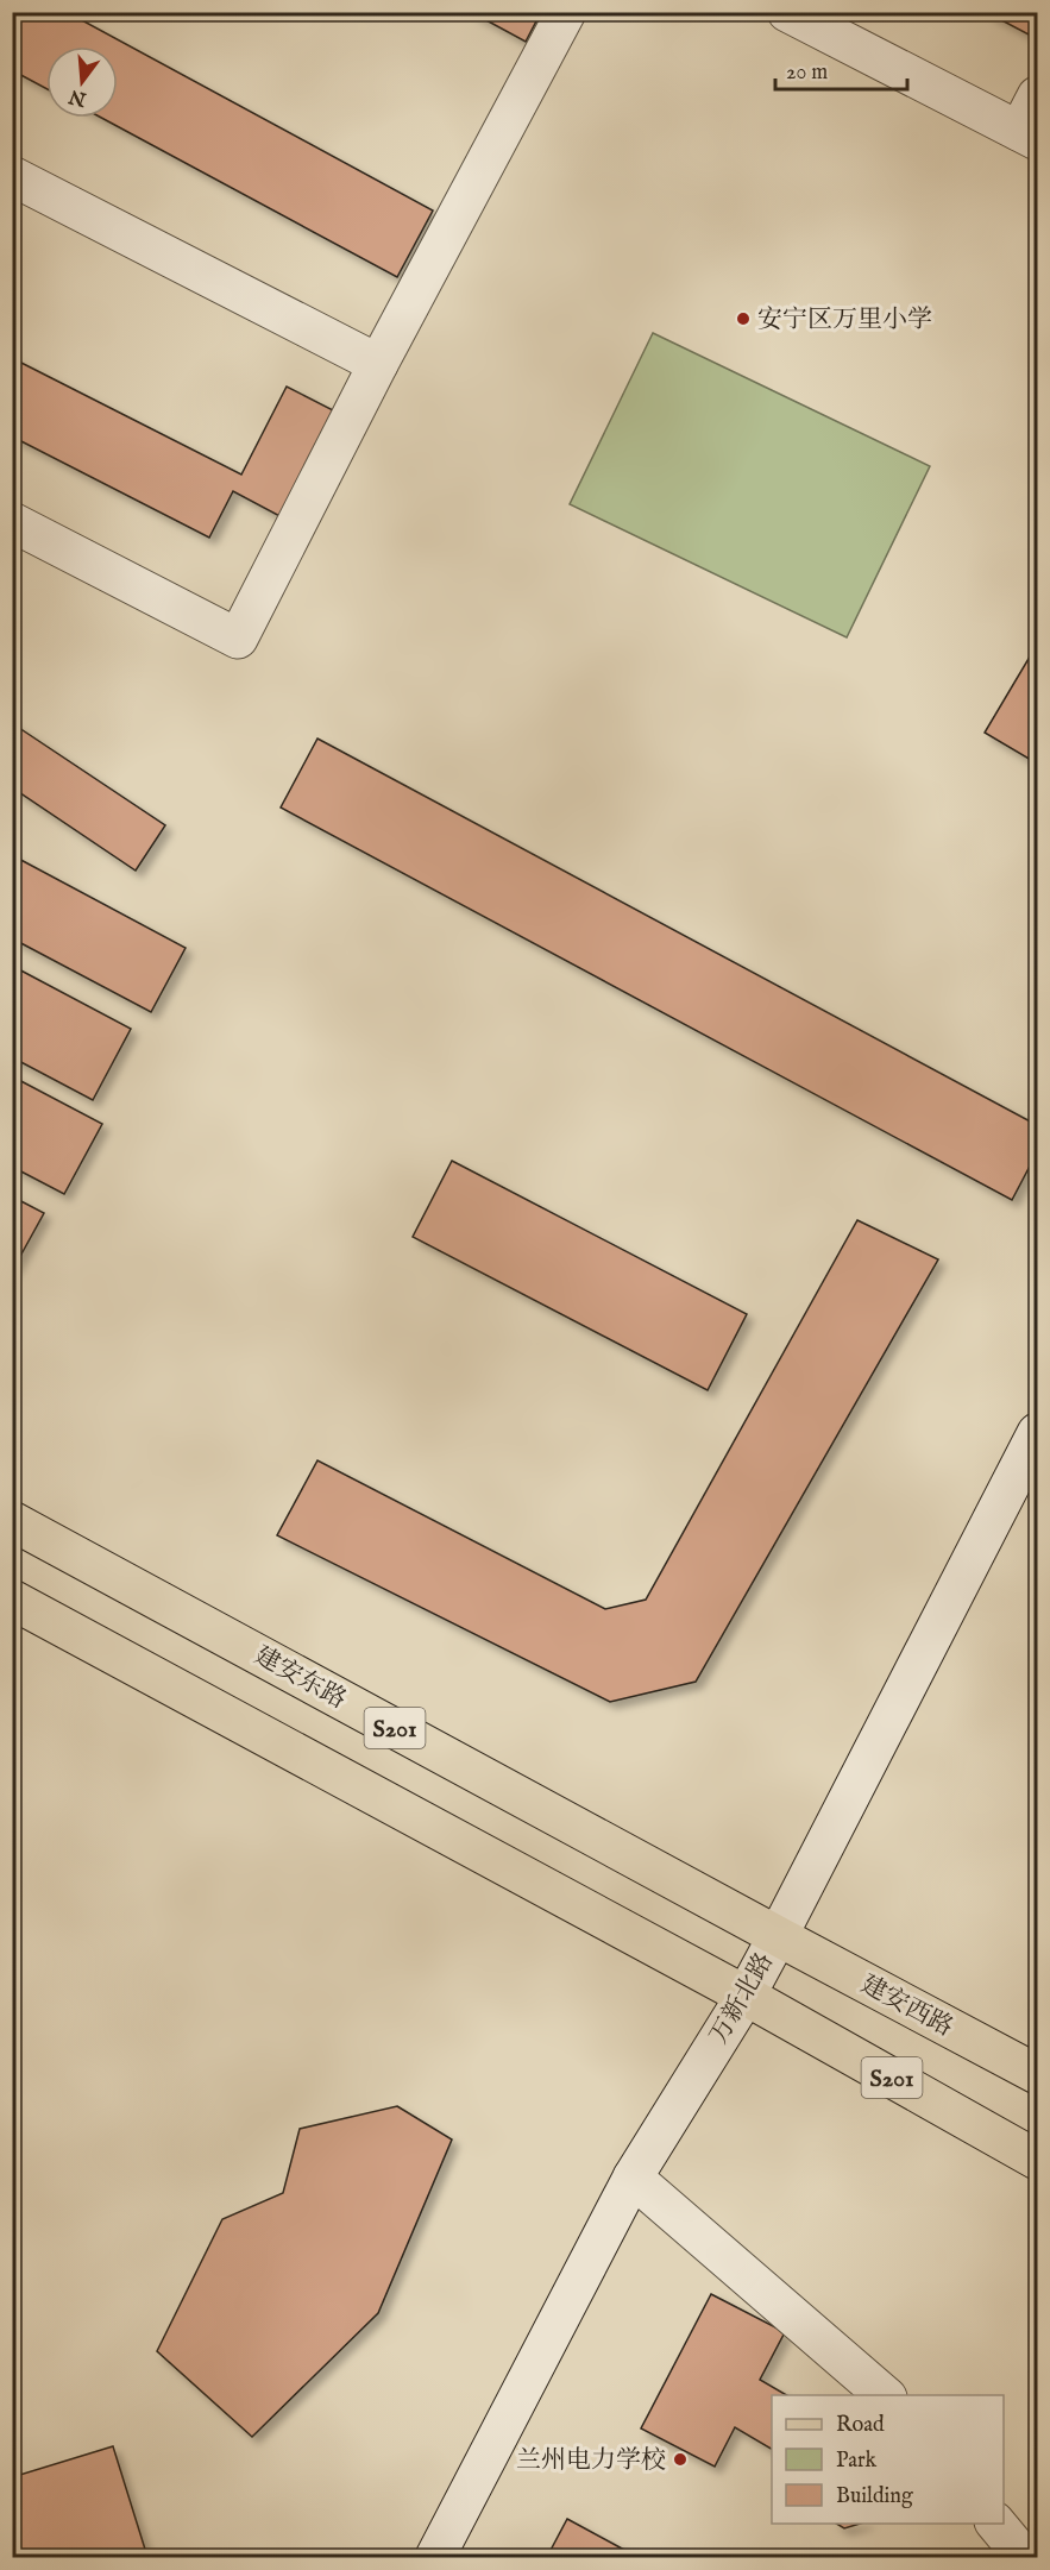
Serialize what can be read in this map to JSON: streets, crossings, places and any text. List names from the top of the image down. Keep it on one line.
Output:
{"streets":{"main road":["建安东路","S201","建安西路"],"street":["万新北路"]},"crossings":[["建安东路","万新北路"],["建安东路","建安西路"],["S201","万新北路"],["万新北路","建安西路"]],"places":["安宁区万里小学","兰州电力学校"],"legend":["Road","Park","Building"],"scale_bar":"20 m","north":"bottom"}
